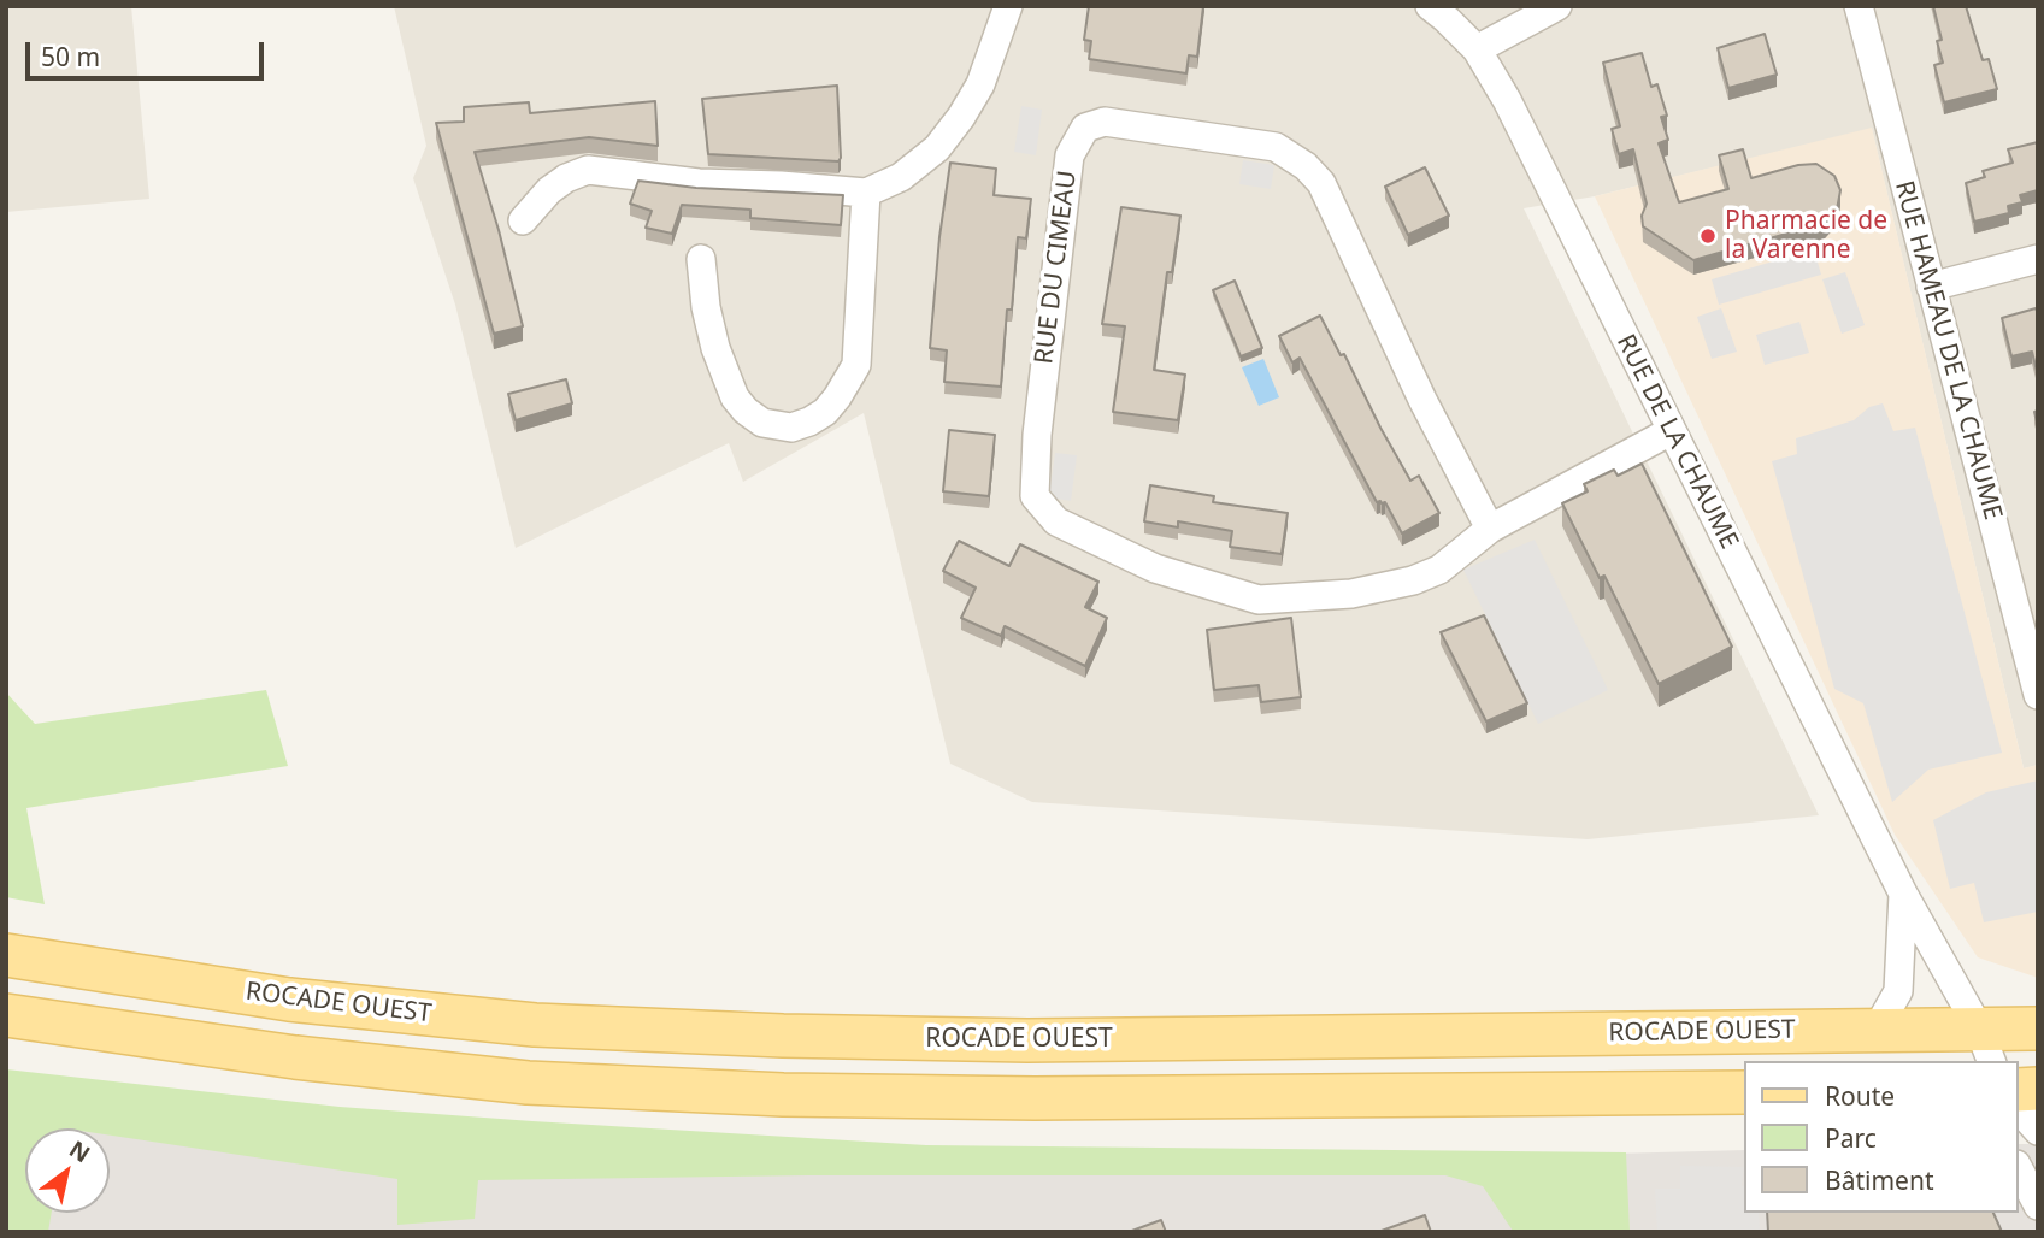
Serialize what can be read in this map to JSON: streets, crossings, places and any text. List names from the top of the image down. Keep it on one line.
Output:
{"streets":{"main road":["ROCADE OUEST"],"street":["RUE DU CIMEAU","RUE HAMEAU DE LA CHAUME","RUE DE LA CHAUME"]},"crossings":[["RUE DU CIMEAU","RUE DE LA CHAUME"],["RUE DE LA CHAUME","ROCADE OUEST"]],"places":["Pharmacie de la Varenne"],"legend":["Route","Parc","Bâtiment"],"scale_bar":"50 m","north":"top right"}
